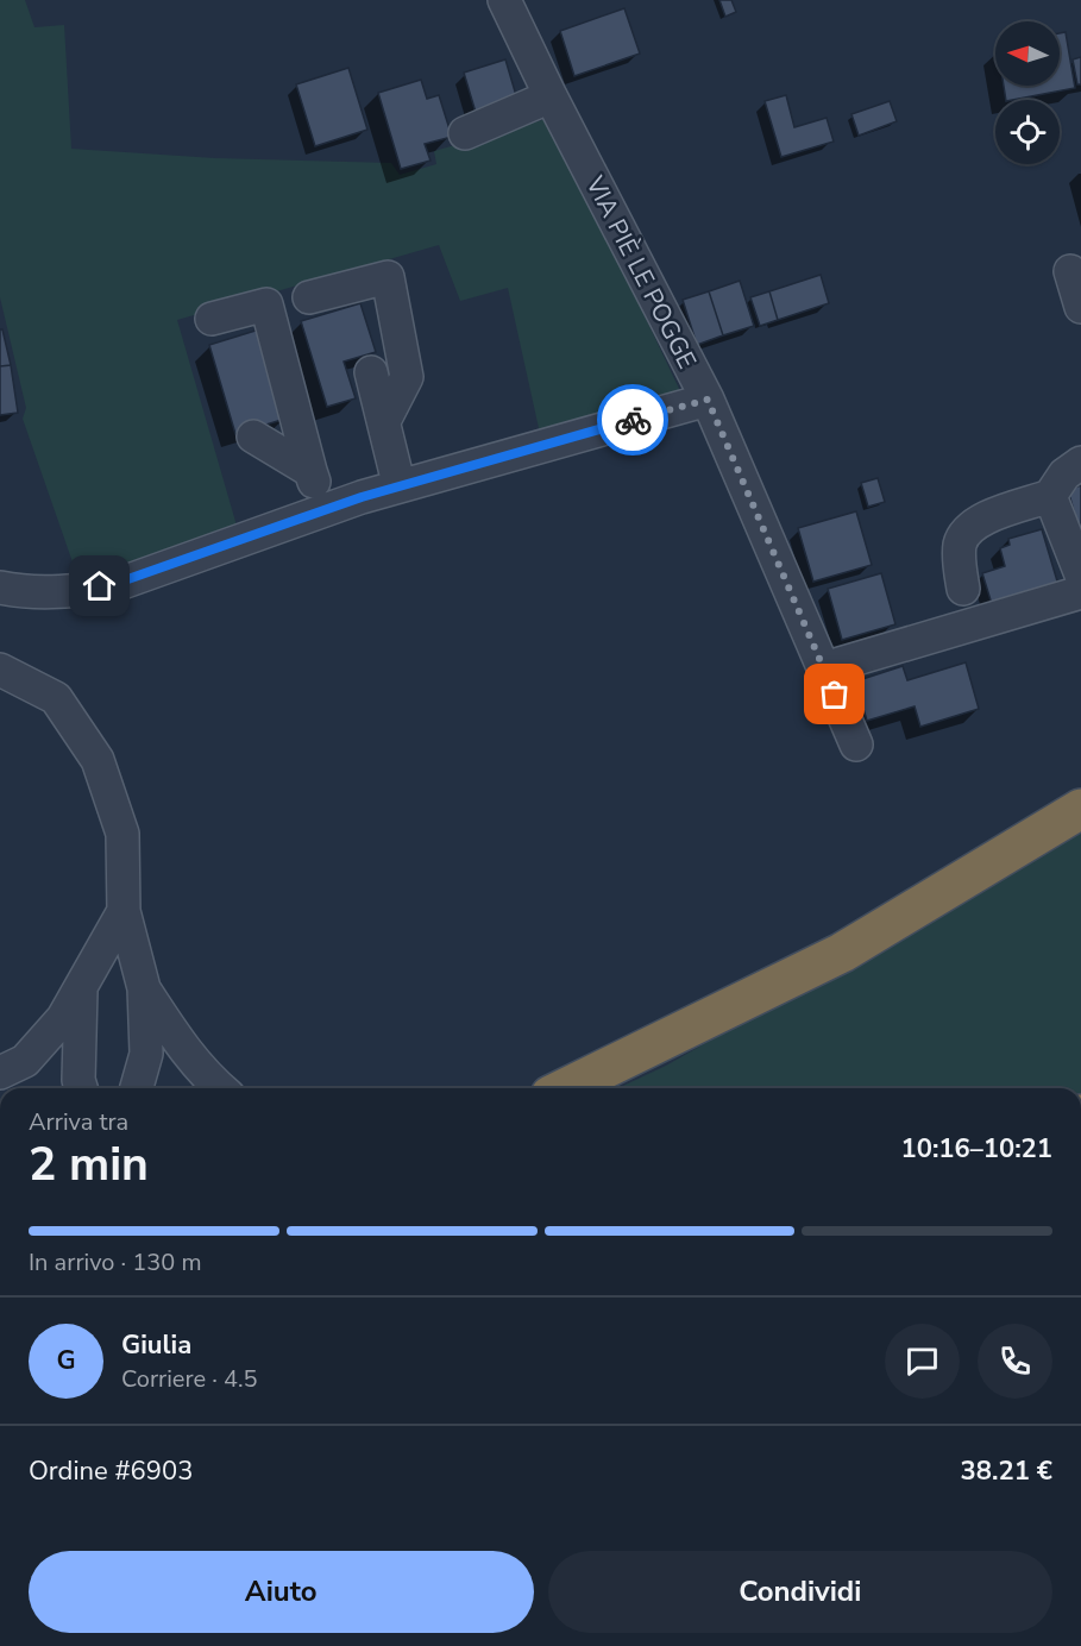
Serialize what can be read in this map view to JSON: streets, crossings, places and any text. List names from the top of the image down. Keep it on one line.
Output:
{"streets":{"street":["VIA PIÈ LE POGGE"]},"north":"left","page":{"heading":["2 min","Arriva tra","10:16–10:21"],"panel":["Giulia","Corriere · 4.5","Ordine #6903","38.21 €"],"bar":"In arrivo · 130 m","round":"G","buttons":["Aiuto","Condividi"]}}
